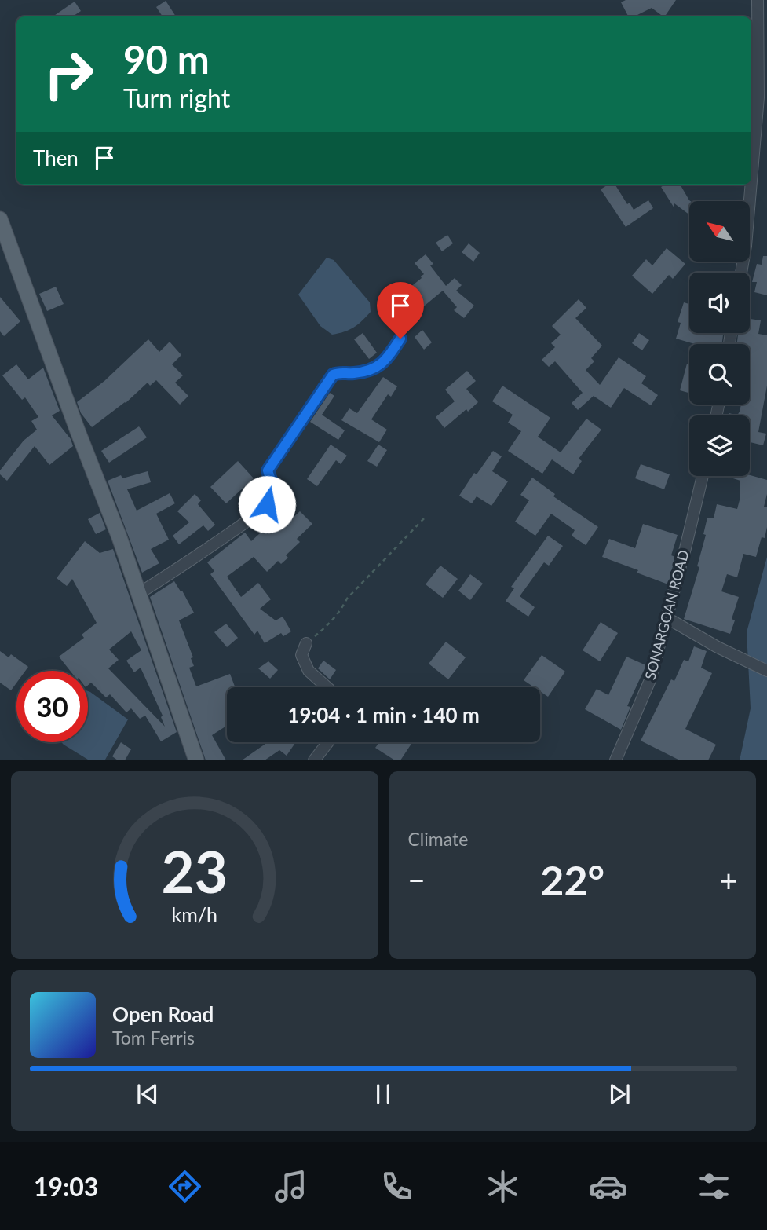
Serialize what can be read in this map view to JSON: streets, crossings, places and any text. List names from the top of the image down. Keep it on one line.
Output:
{"streets":{"street":["SONARGOAN ROAD"]},"north":"top left","page":{"turn":["90 m","Turn right"],"then":"Then","limit":"30","trip":"19:04 · 1 min · 140 m","tile":"Climate","heat":["−","22°","+"],"song":["Open Road","Tom Ferris"],"tabs":"19:03","gauge":["23","km/h"]}}
